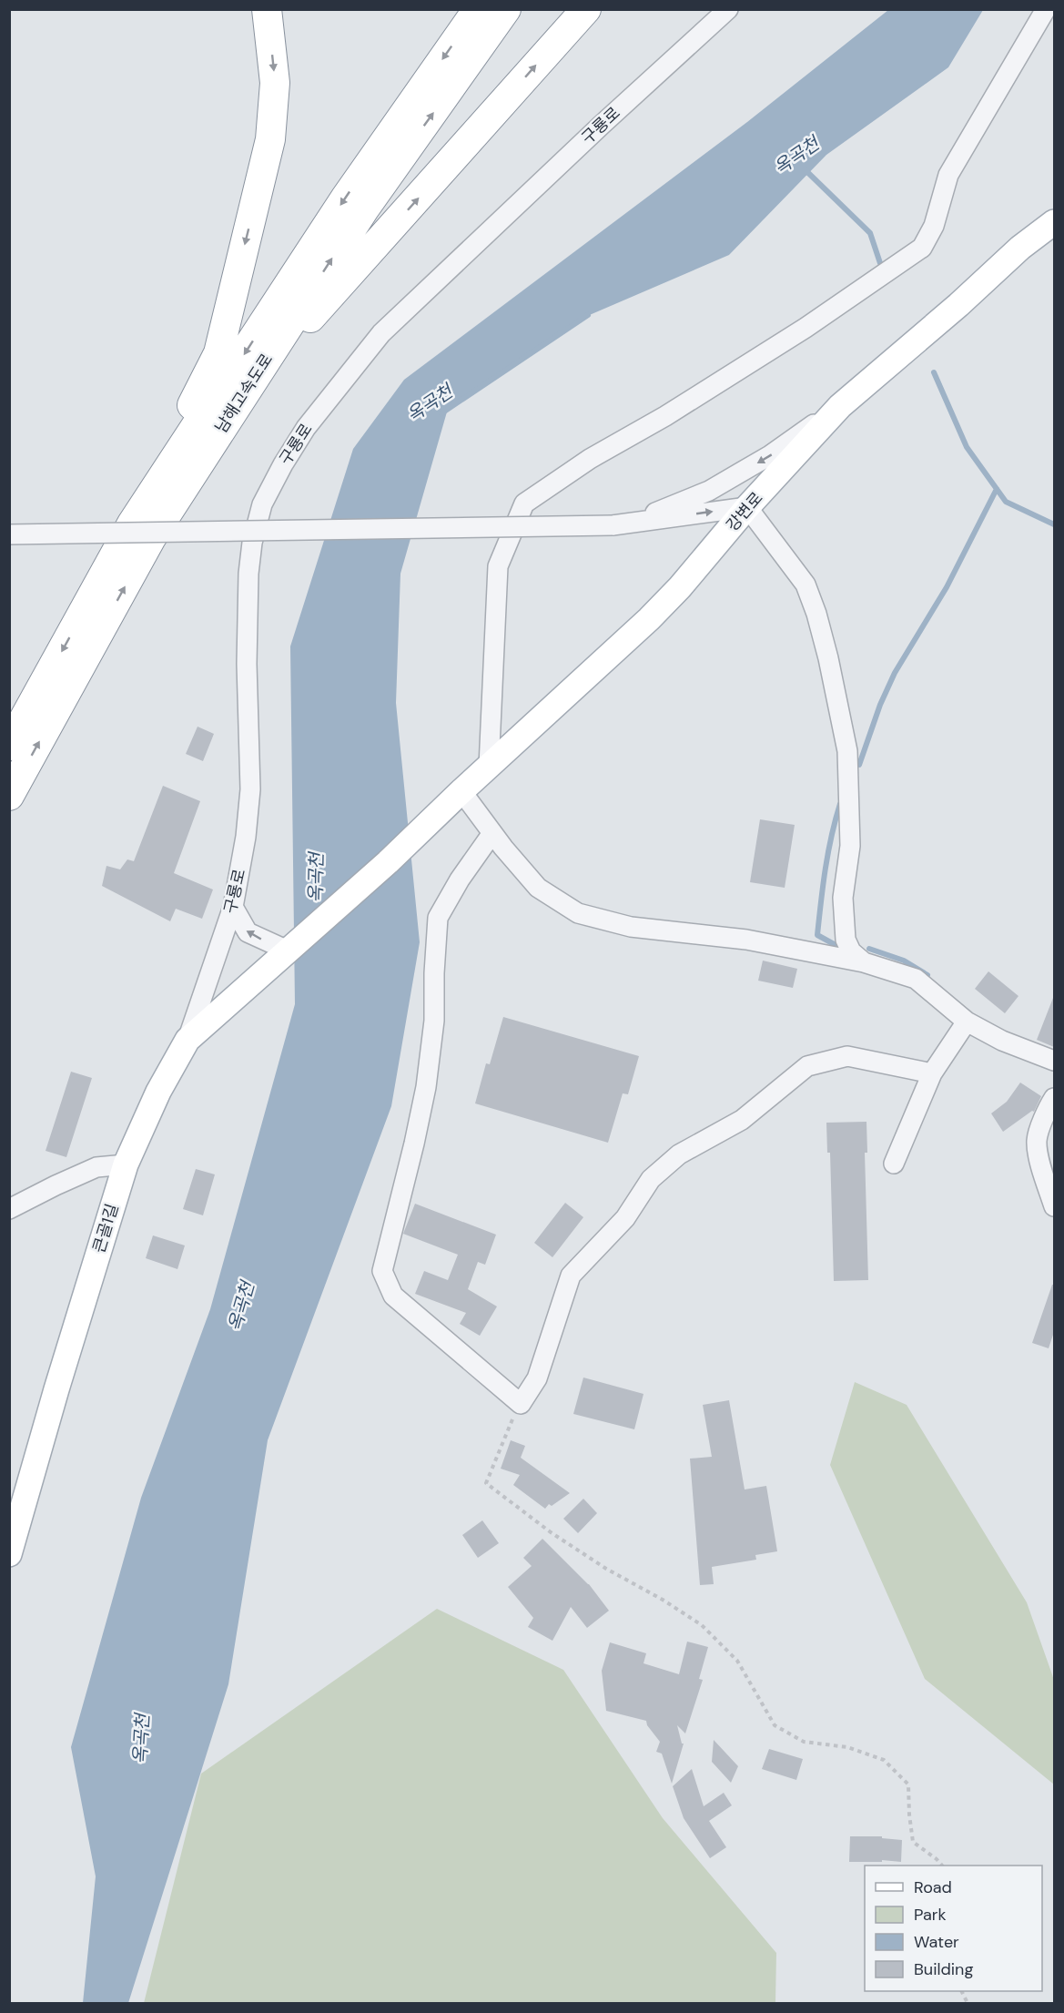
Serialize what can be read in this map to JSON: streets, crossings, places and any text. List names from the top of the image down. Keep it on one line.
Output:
{"streets":{"highway":["남해고속도로"],"main road":["강변로","큰골1길"],"street":["구룡로"]},"crossings":[["구룡로","큰골1길"],["강변로","큰골1길"]],"water":["옥곡천"],"legend":["Road","Park","Water","Building"]}
